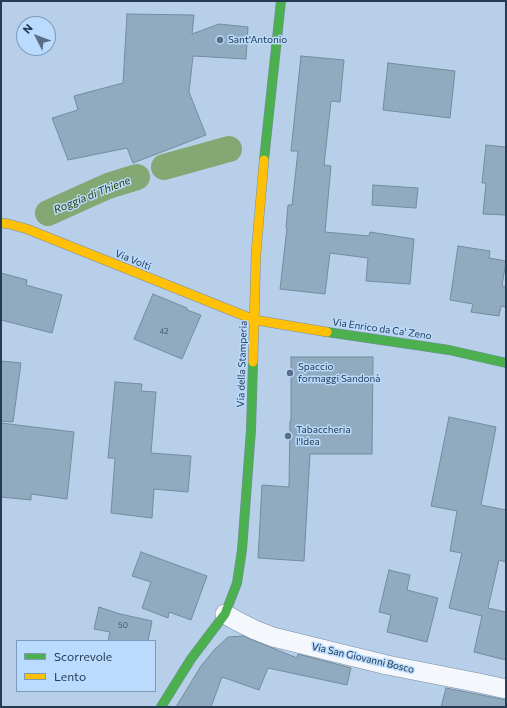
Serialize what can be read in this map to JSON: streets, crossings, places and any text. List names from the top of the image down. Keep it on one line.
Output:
{"streets":{"street":["Via Volti","Via Enrico da Ca' Zeno","Via della Stamperia","Via San Giovanni Bosco"]},"crossings":[["Via Volti","Via Enrico da Ca' Zeno"],["Via Volti","Via della Stamperia"],["Via Enrico da Ca' Zeno","Via della Stamperia"],["Via della Stamperia","Via San Giovanni Bosco"]],"water":["Roggia di Thiene"],"places":["Sant'Antonio","Spaccio formaggi Sandonà","Tabaccheria l'Idea"],"house_numbers":["42","50"],"legend":["Scorrevole","Lento"],"north":"top left"}
